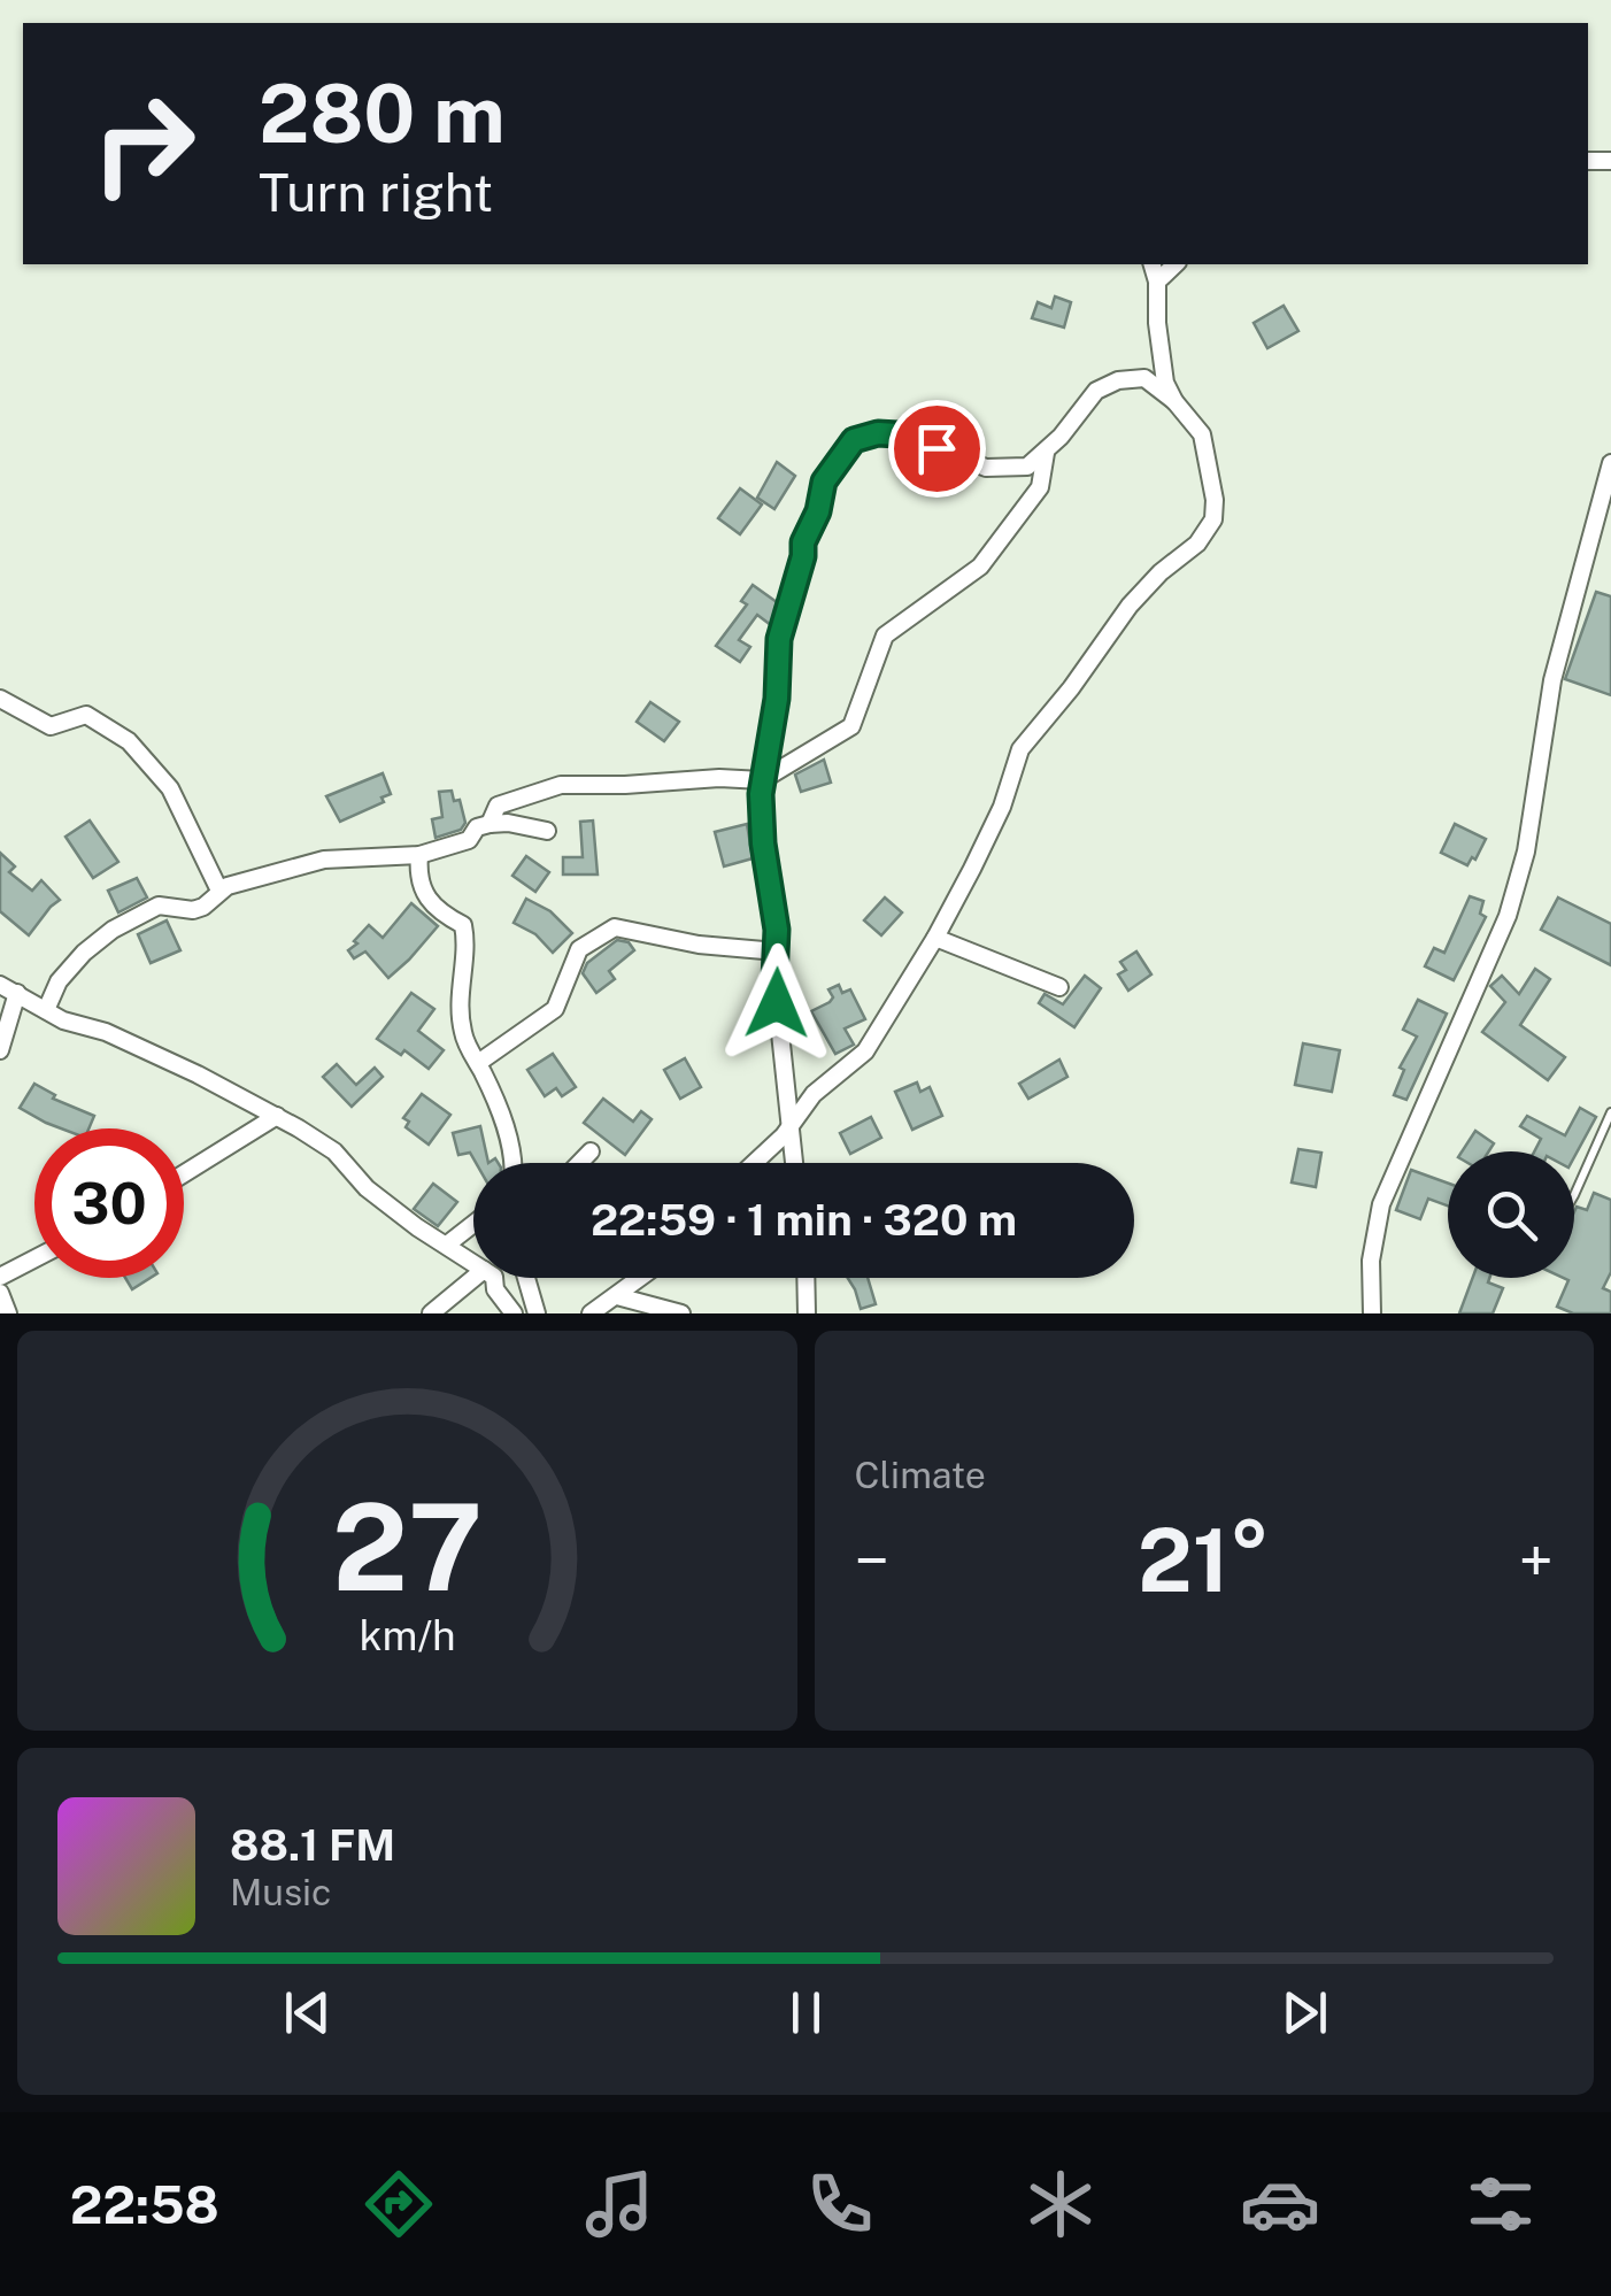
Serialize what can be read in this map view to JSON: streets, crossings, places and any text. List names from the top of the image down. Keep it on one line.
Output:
{"page":{"turn":["280 m","Turn right"],"limit":"30","trip":"22:59 · 1 min · 320 m","tile":"Climate","heat":["−","21°","+"],"song":["88.1 FM","Music"],"tabs":"22:58","gauge":["27","km/h"]}}
